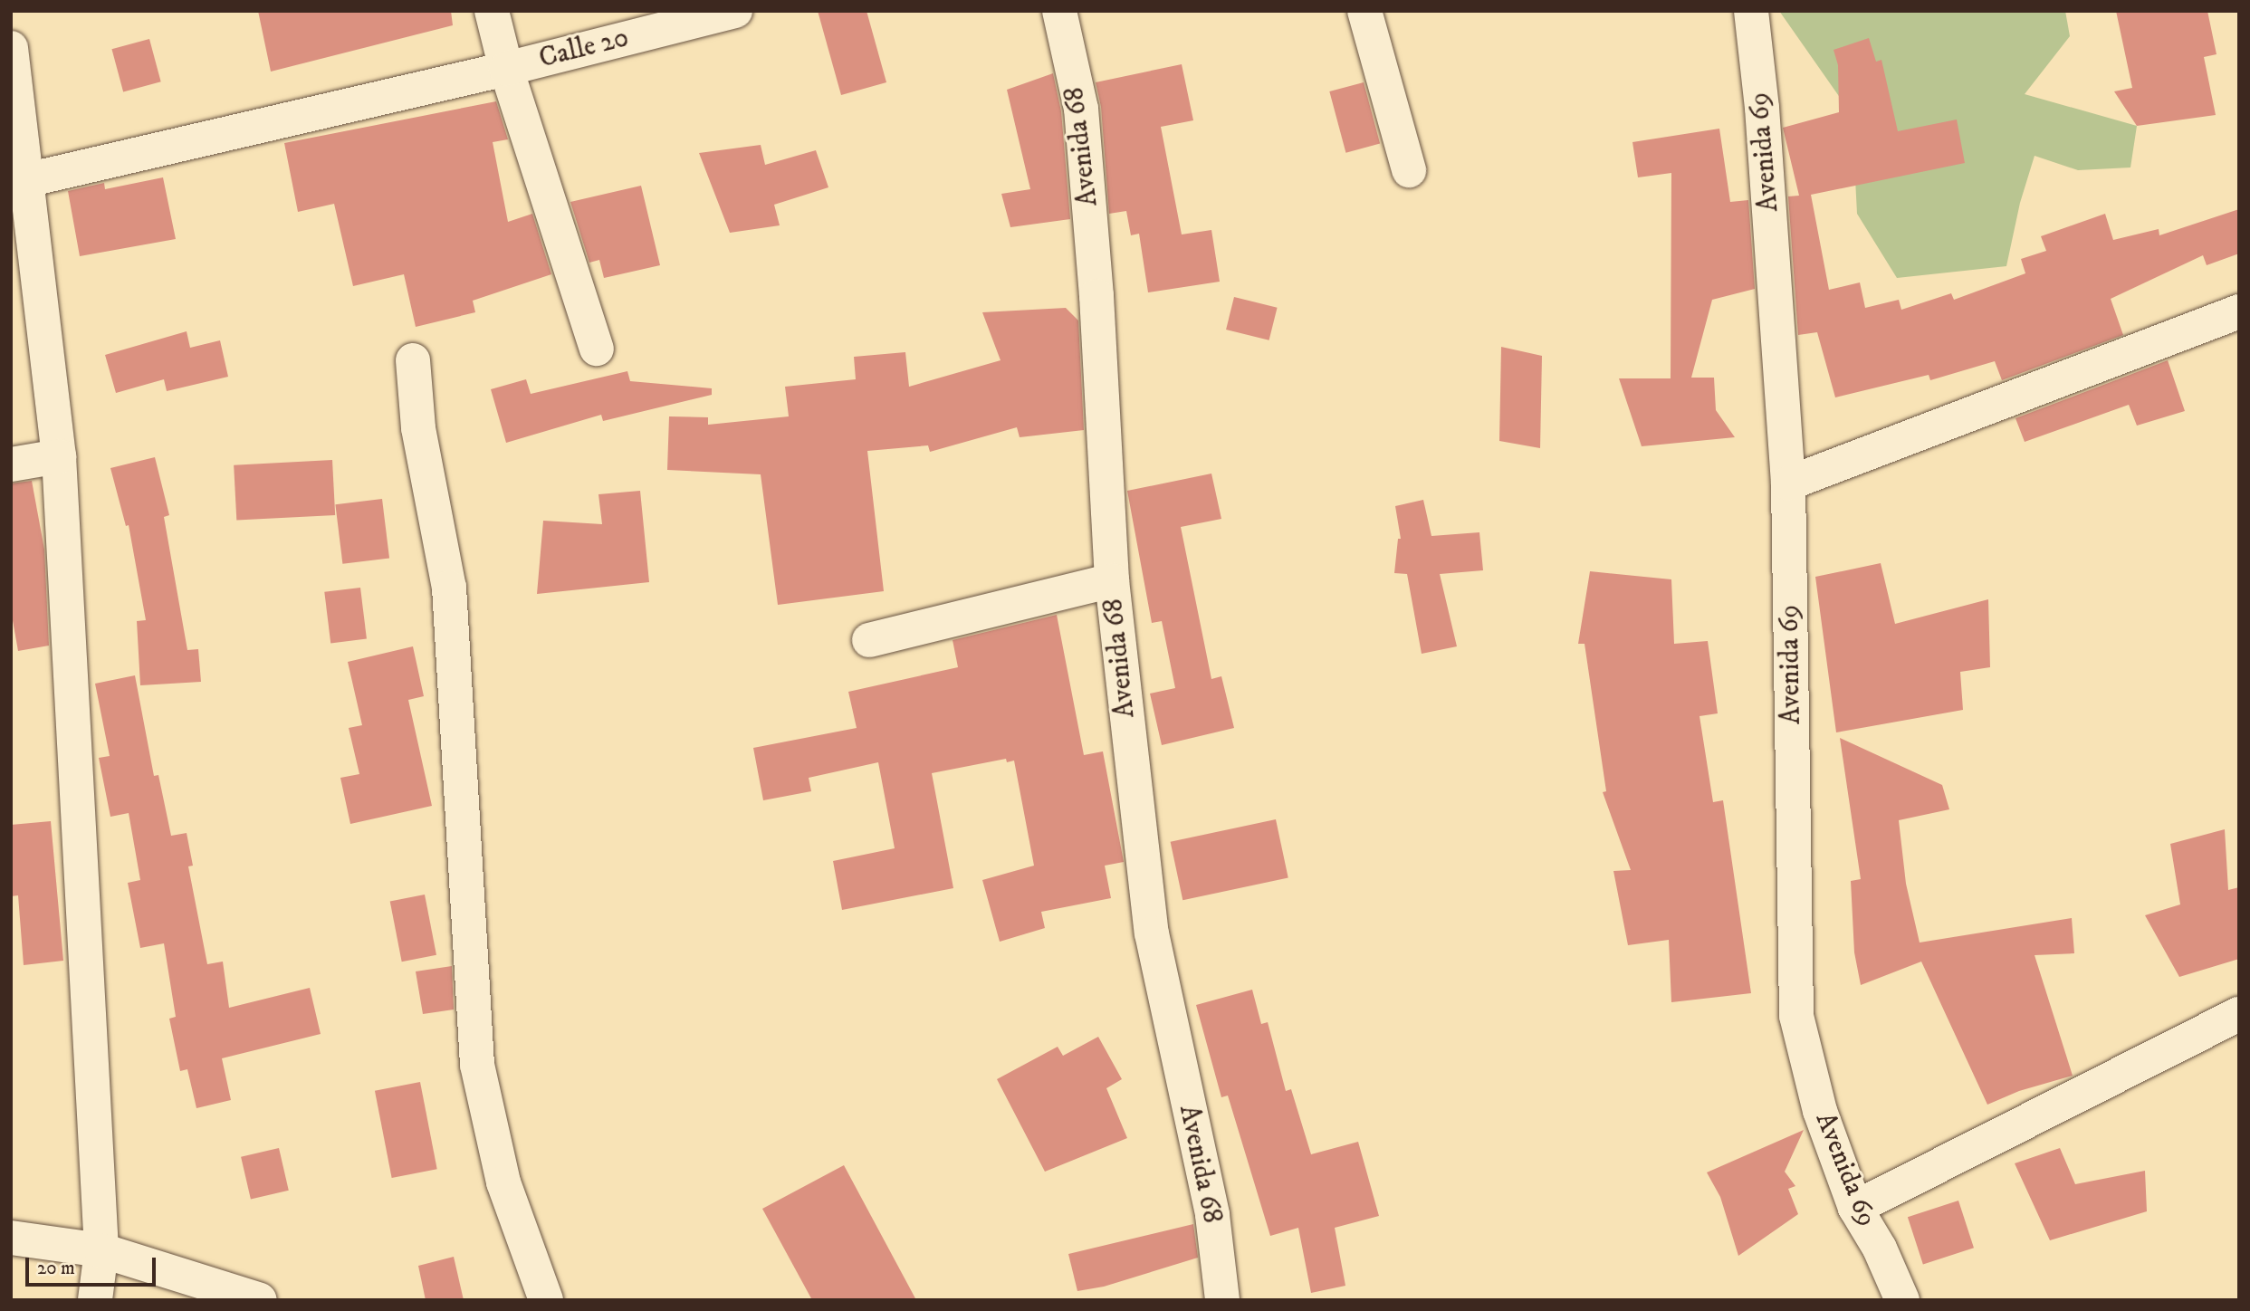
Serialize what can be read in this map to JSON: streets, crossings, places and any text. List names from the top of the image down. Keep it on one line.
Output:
{"streets":{"street":["Calle 20","Avenida 68","Avenida 69"]},"scale_bar":"20 m"}
